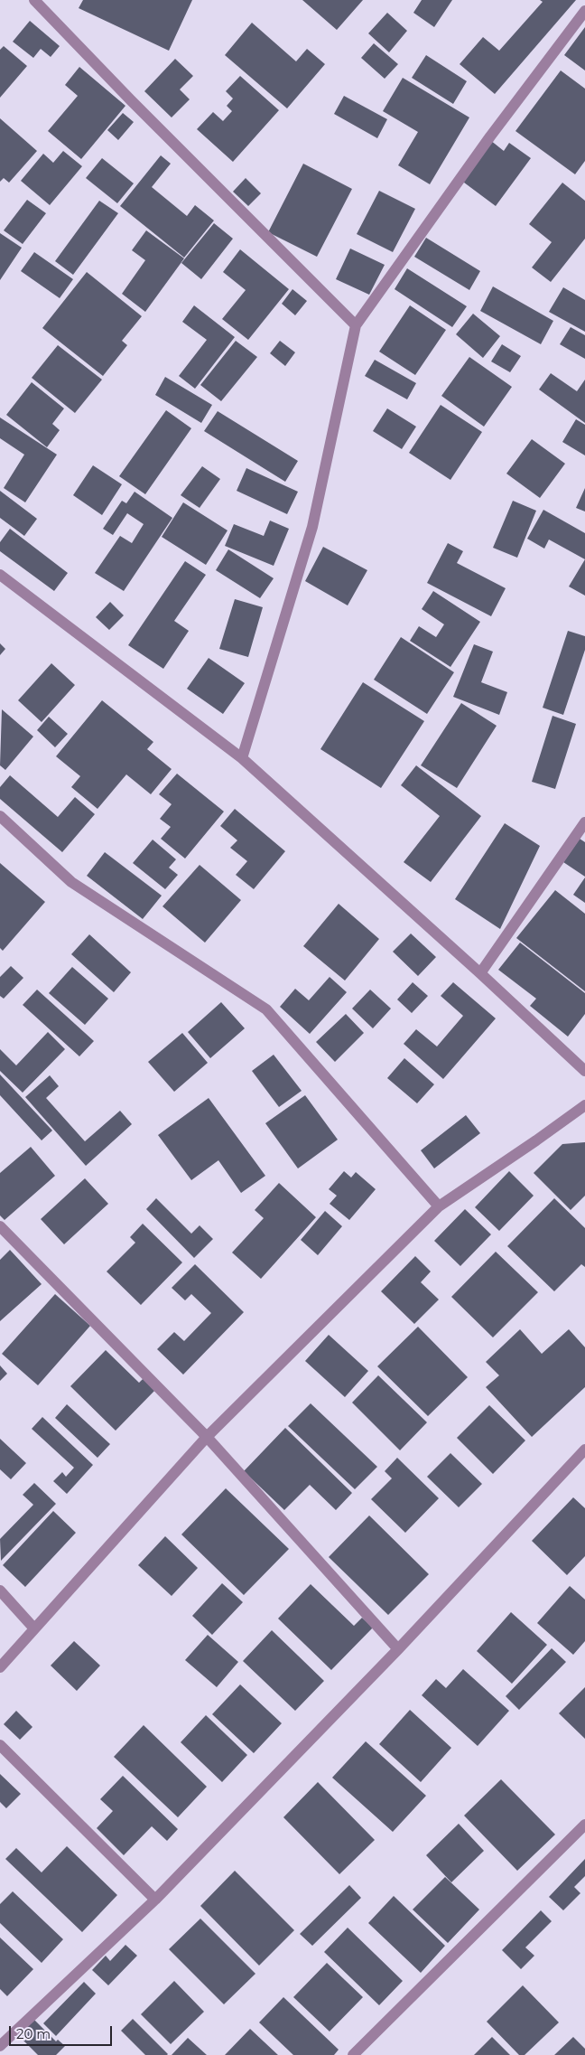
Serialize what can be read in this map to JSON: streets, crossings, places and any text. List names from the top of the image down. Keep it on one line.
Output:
{"scale_bar":"20 m"}
